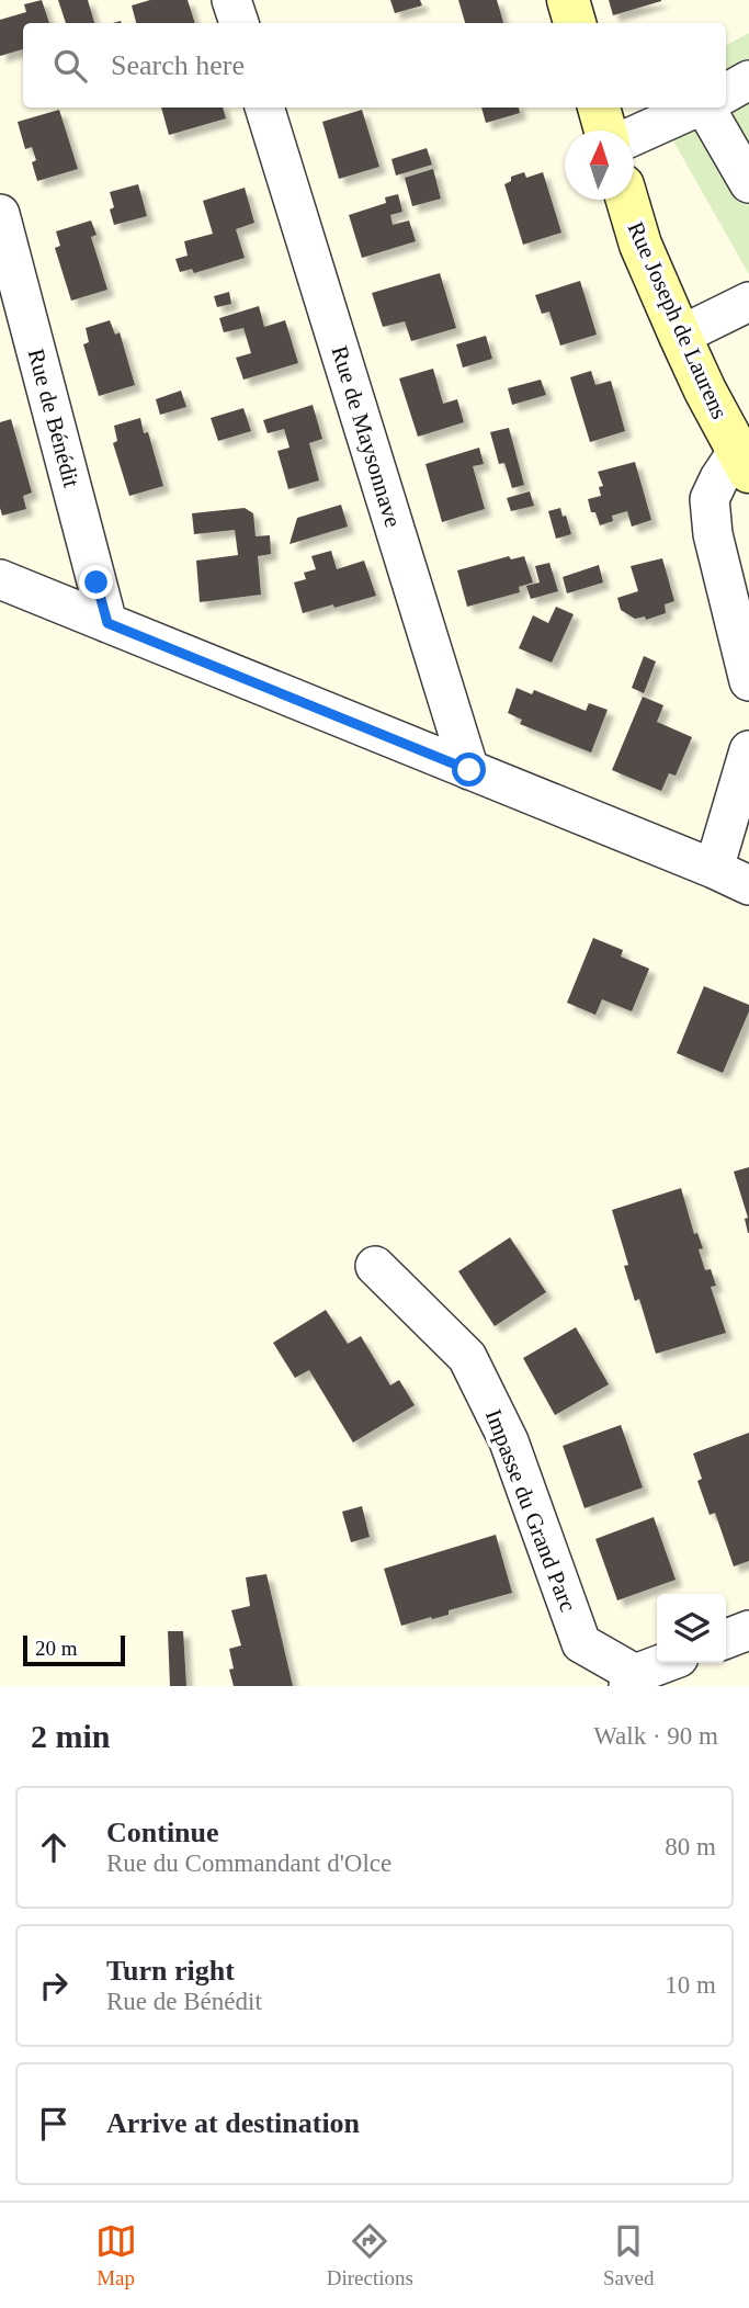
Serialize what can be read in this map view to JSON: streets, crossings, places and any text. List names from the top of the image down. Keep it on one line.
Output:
{"streets":{"main road":["Rue Joseph de Laurens"],"street":["Rue de Bénédit","Rue de Maysonnave","Impasse du Grand Parc"]},"scale_bar":"20 m","north":"top","page":{"search":"Search here","scale":"20 m","heading":["2 min","Walk · 90 m"],"list":[["Continue","Rue du Commandant d'Olce","80 m"],["Turn right","Rue de Bénédit","10 m"],"Arrive at destination"],"nav":["Map","Directions","Saved"]}}
